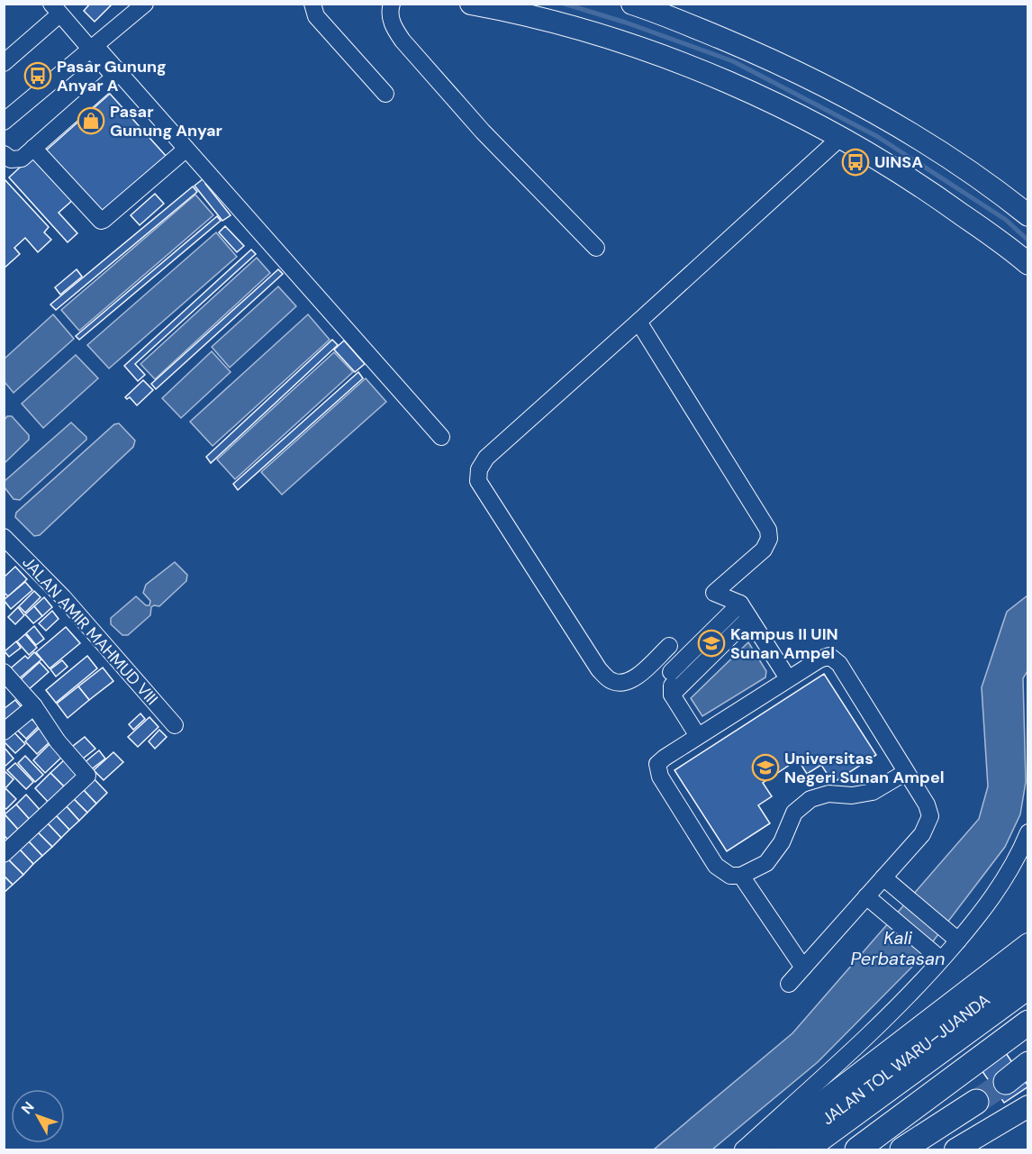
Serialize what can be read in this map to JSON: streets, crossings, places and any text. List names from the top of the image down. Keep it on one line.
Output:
{"streets":{"highway":["JALAN TOL WARU–JUANDA"],"street":["JALAN AMIR MAHMUD VIII"]},"water":["Kali Perbatasan"],"places":{"bus stop":["Pasar Gunung Anyar A","UINSA"],"shop":["Pasar Gunung Anyar"],"school or university":["Kampus II UIN Sunan Ampel","Universitas Negeri Sunan Ampel"]},"north":"top left"}
